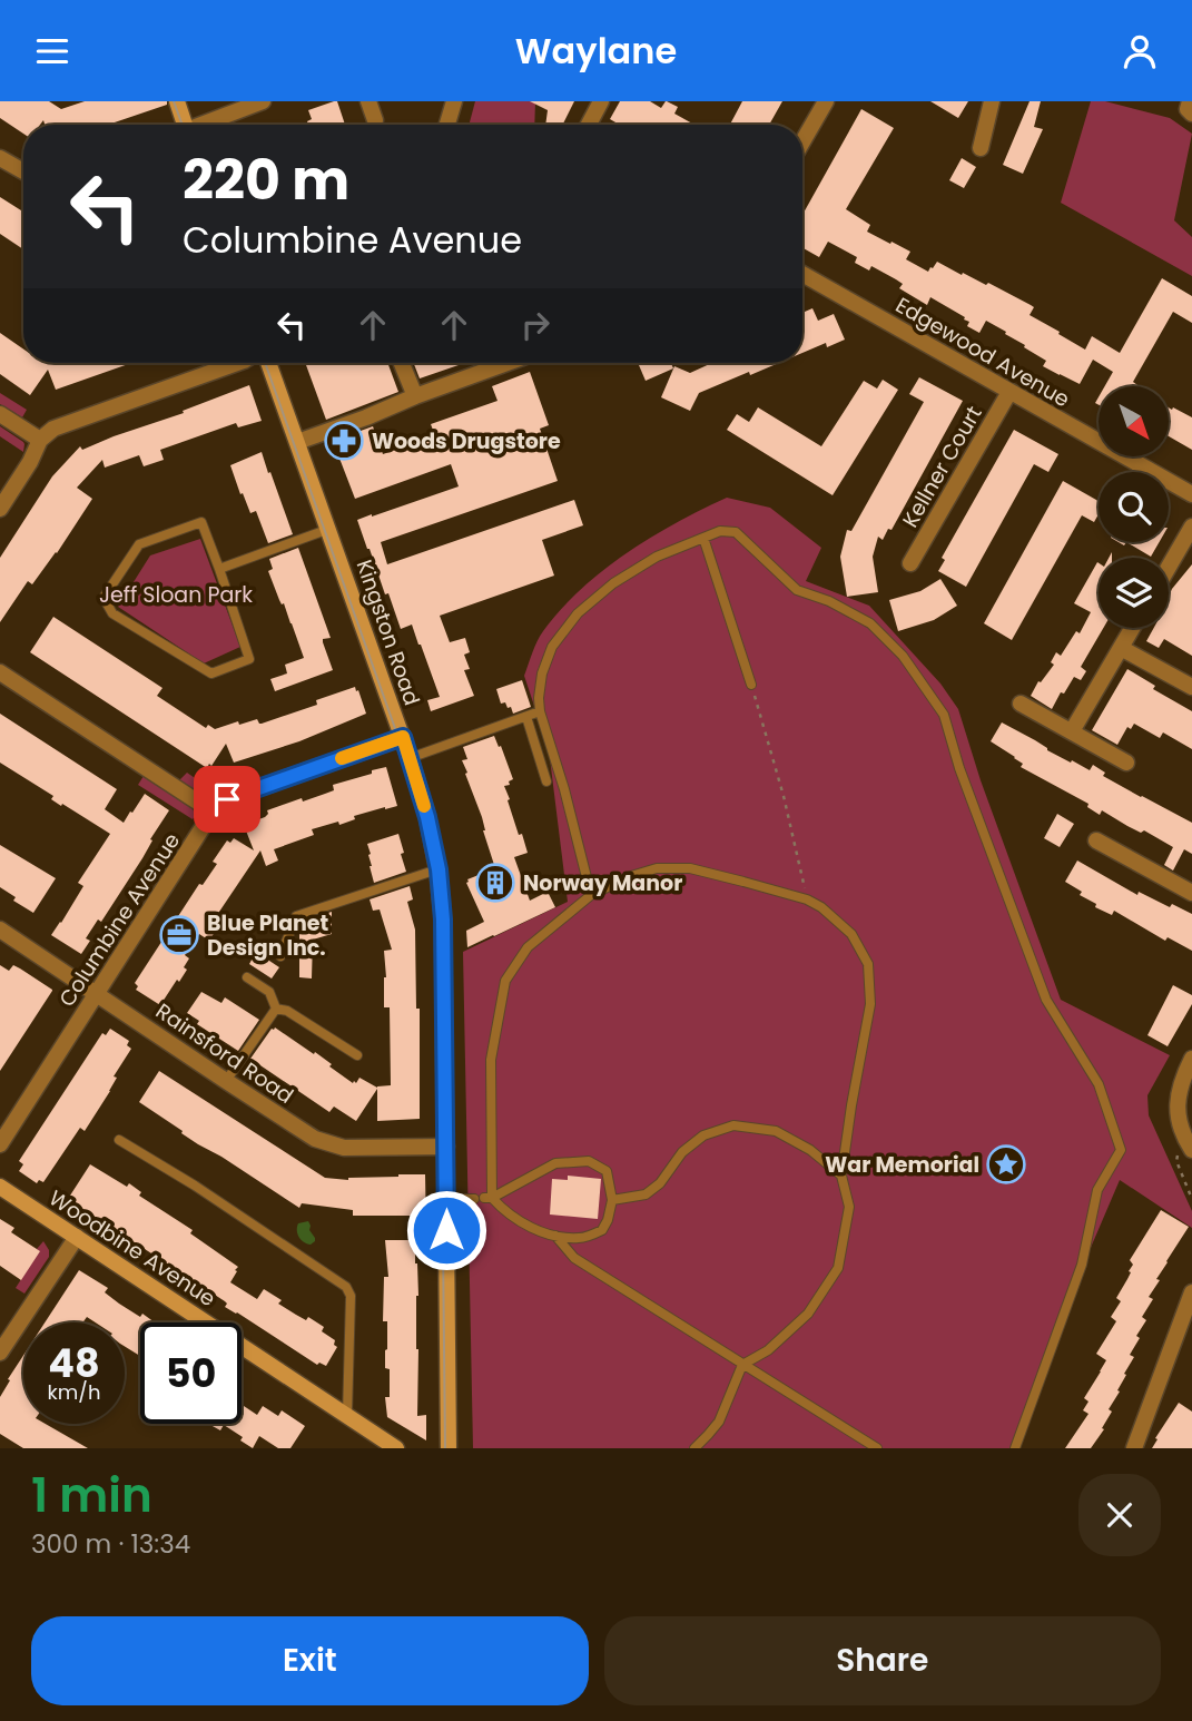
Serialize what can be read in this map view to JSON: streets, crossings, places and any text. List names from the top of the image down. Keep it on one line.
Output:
{"streets":{"main road":["Kingston Road","Woodbine Avenue"],"street":["Edgewood Avenue","Kellner Court","Columbine Avenue","Rainsford Road"]},"crossings":[["Edgewood Avenue","Kellner Court"],["Kingston Road","Rainsford Road"],["Columbine Avenue","Rainsford Road"]],"parks":["Jeff Sloan Park"],"places":{"pharmacy":["Woods Drugstore"],"building":["Norway Manor"],"office":["Blue Planet Design Inc."],"place":["War Memorial"]},"north":"bottom right","page":{"header":"Waylane","turn":["220 m","Columbine Avenue"],"speed":"48 km/h","limit":"50","heading":["1 min","300 m · 13:34"],"buttons":["Exit","Share"]}}
